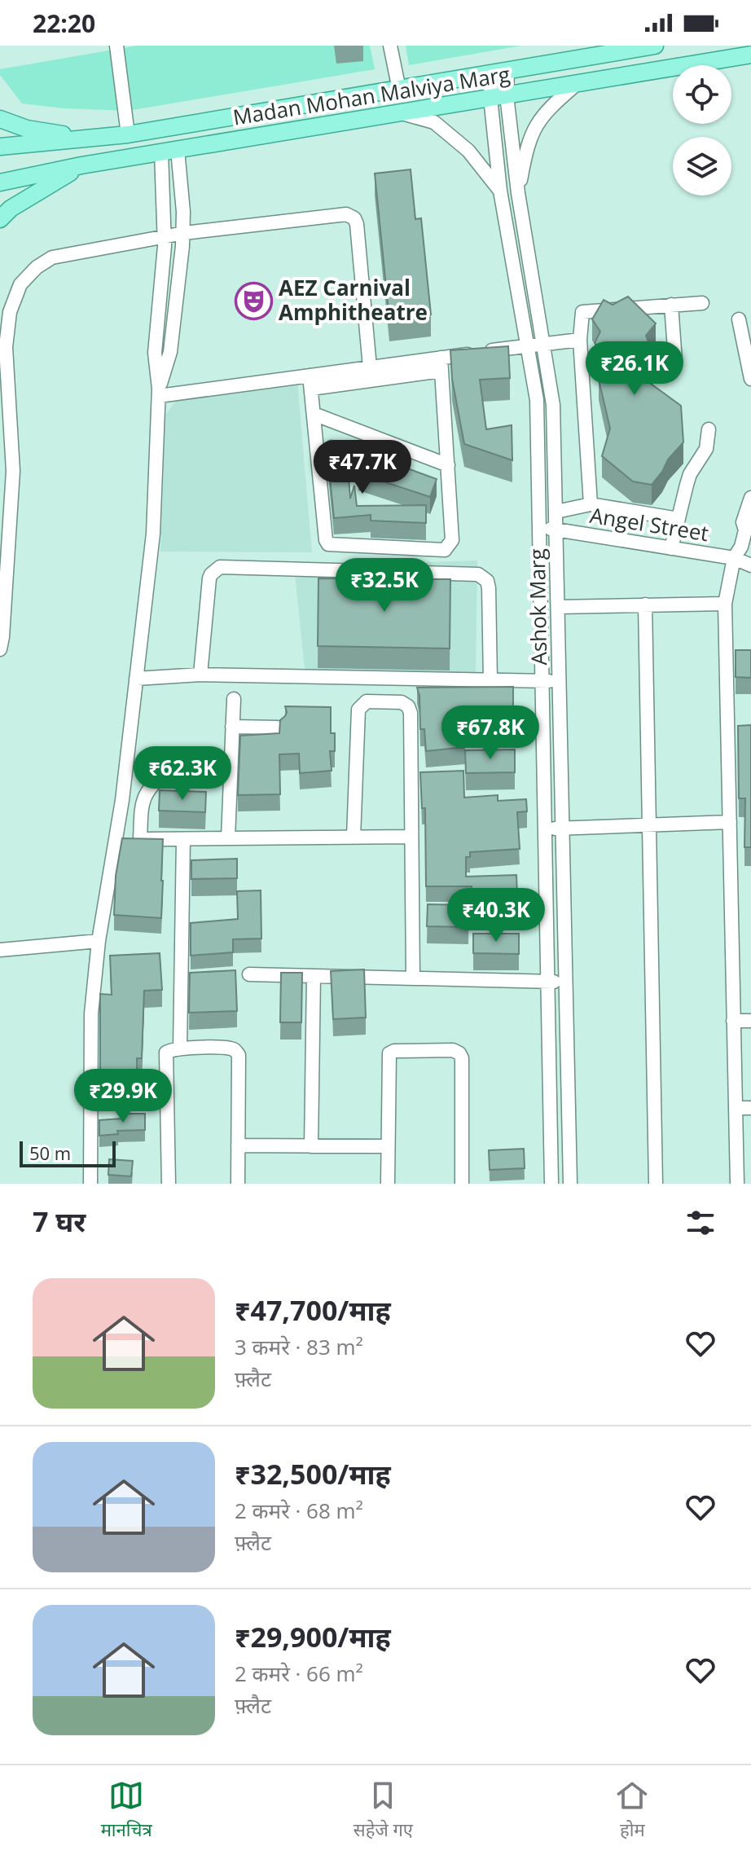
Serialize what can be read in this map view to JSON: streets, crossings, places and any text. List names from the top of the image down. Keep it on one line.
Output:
{"streets":{"main road":["Madan Mohan Malviya Marg"],"street":["Angel Street","Ashok Marg"]},"crossings":[["Madan Mohan Malviya Marg","Ashok Marg"],["Angel Street","Ashok Marg"]],"places":{"theatre":["AEZ Carnival Amphitheatre"]},"scale_bar":"50 m","page":{"status":"22:20","price":["₹26.1K","₹47.7K","₹32.5K","₹67.8K","₹62.3K","₹40.3K","₹29.9K"],"scale":"50 m","heading":"7 घर","list":[{"name":"₹47,700/माह","note":"3 कमरे · 83 m² · फ़्लैट"},{"name":"₹32,500/माह","note":"2 कमरे · 68 m² · फ़्लैट"},{"name":"₹29,900/माह","note":"2 कमरे · 66 m² · फ़्लैट"}],"tabs":["मानचित्र","सहेजे गए","होम"]}}
